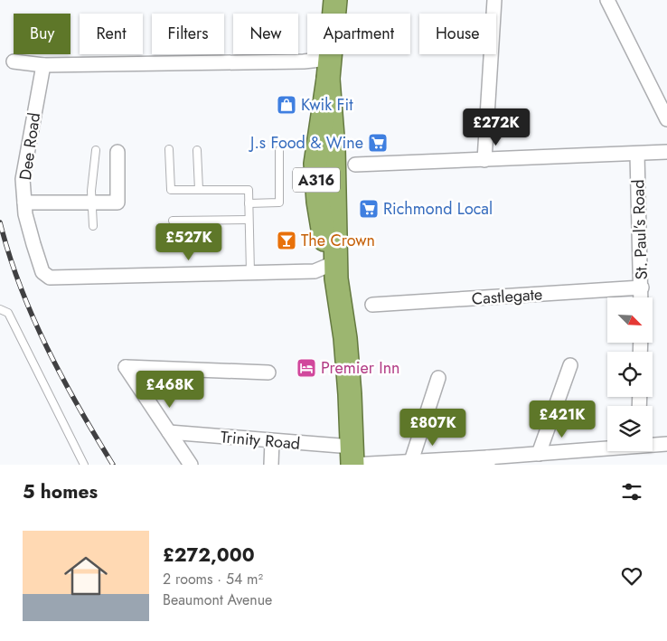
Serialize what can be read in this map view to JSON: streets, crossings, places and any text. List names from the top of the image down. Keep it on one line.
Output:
{"streets":{"highway":["A316"],"street":["Dee Road","St. Paul’s Road","Castlegate","Trinity Road"]},"crossings":[["A316","Trinity Road"],["St. Paul’s Road","Castlegate"]],"places":{"shop":["Kwik Fit"],"supermarket":["J.s Food & Wine","Richmond Local"],"bar":["The Crown"],"hotel":["Premier Inn"]},"north":"bottom right","page":{"chip":["Buy","Rent","Filters","New","Apartment","House"],"price":["£272K","£527K","£468K","£421K","£807K"],"heading":"5 homes","list":[{"name":"£272,000","note":"2 rooms · 54 m² · Beaumont Avenue"}]}}
